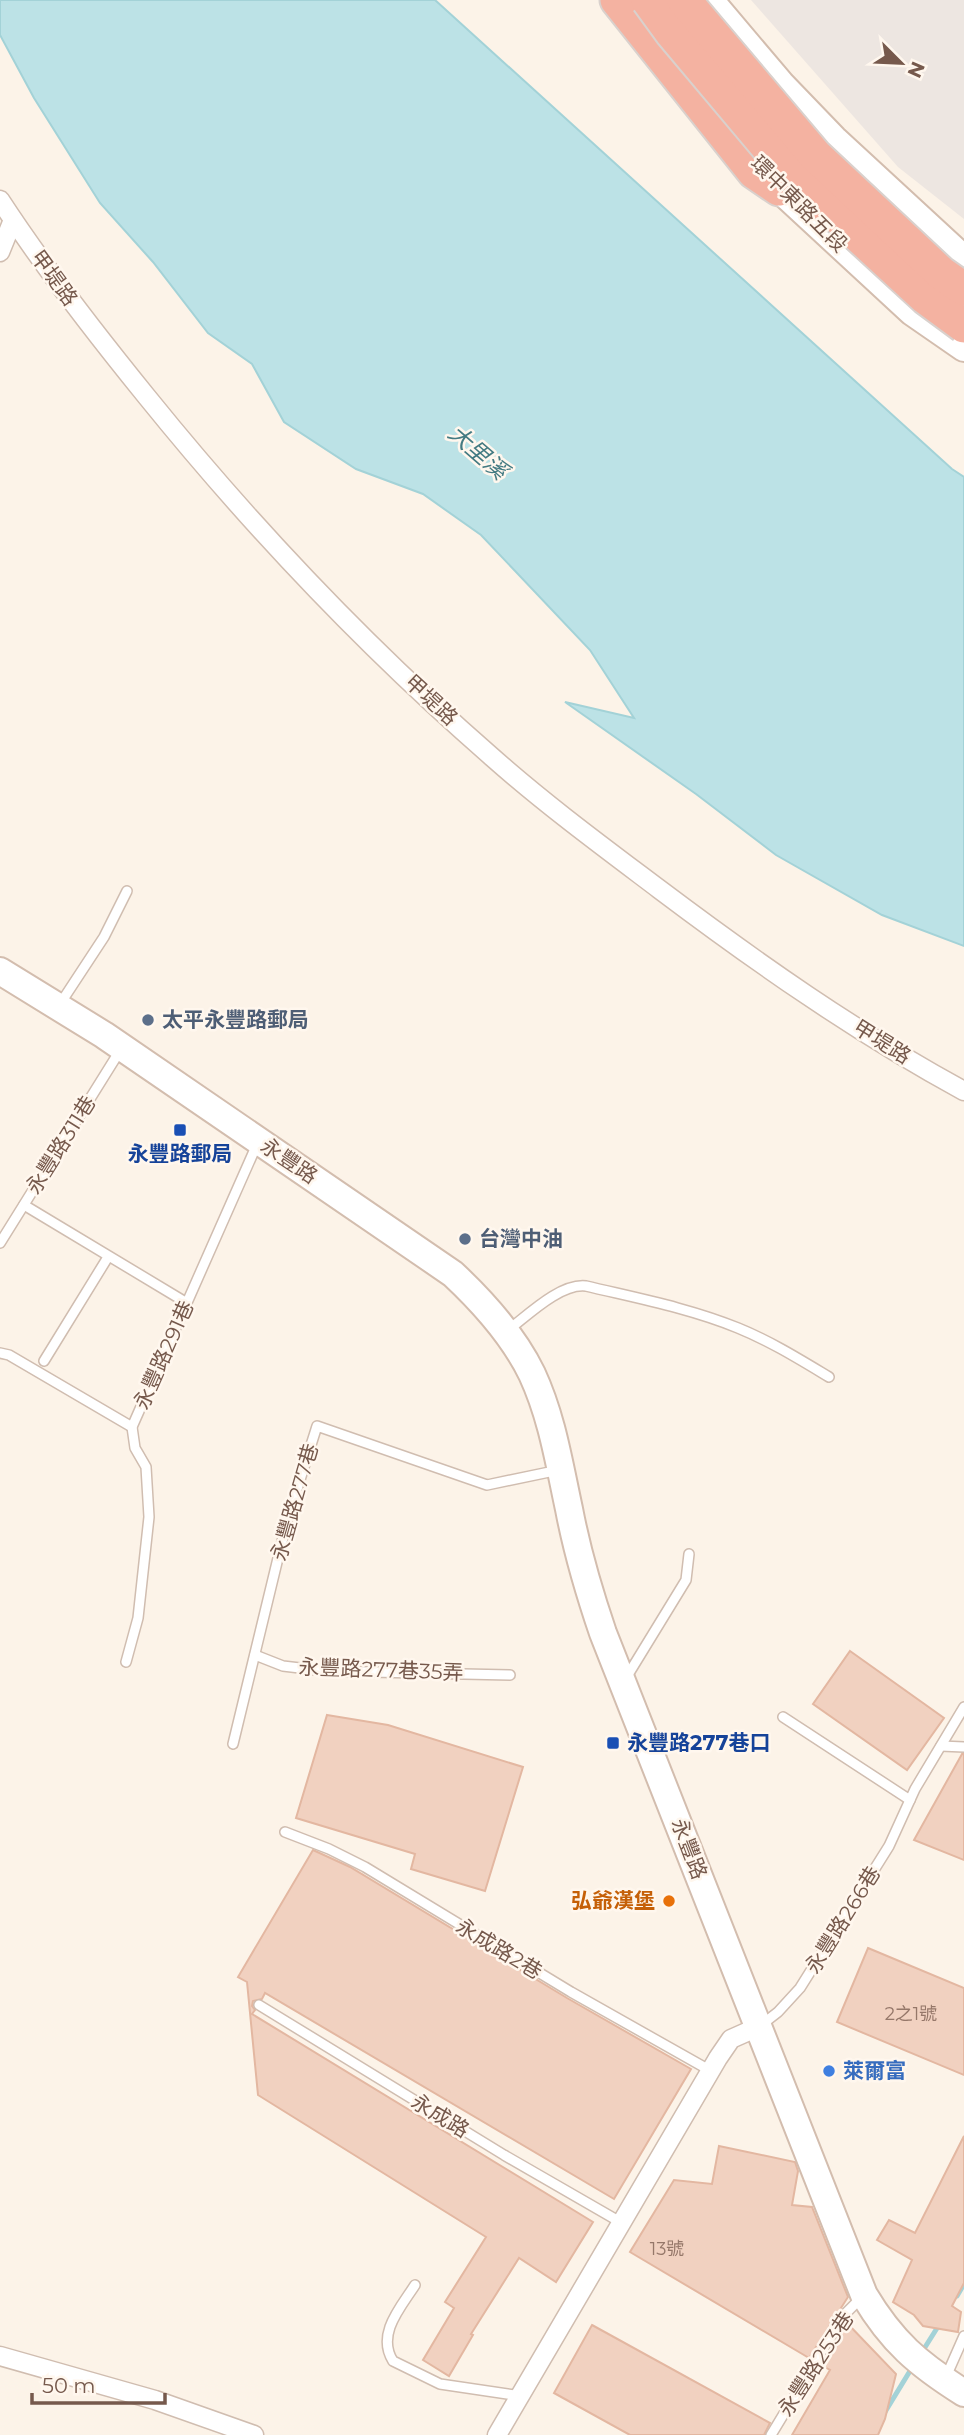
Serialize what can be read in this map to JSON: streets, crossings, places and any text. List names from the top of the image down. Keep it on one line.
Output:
{"streets":{"street":["環中東路五段","甲堤路","永豐路"],"lane":["永豐路311巷","永豐路291巷","永豐路277巷","永豐路277巷35弄","永豐路266巷","永成路2巷","永成路","永豐路253巷"]},"crossings":[["永豐路311巷","永豐路"],["永豐路","永豐路291巷"],["永豐路","永豐路277巷"],["永豐路","永豐路266巷"],["永豐路","永豐路253巷"],["永豐路277巷","永豐路277巷35弄"]],"water":["大里溪"],"places":{"other":["太平永豐路郵局","台灣中油","弘爺漢堡","萊爾富"],"transit":["永豐路郵局","永豐路277巷口"]},"house_numbers":["2之1號","13號"],"scale_bar":"50 m","north":"bottom right"}
